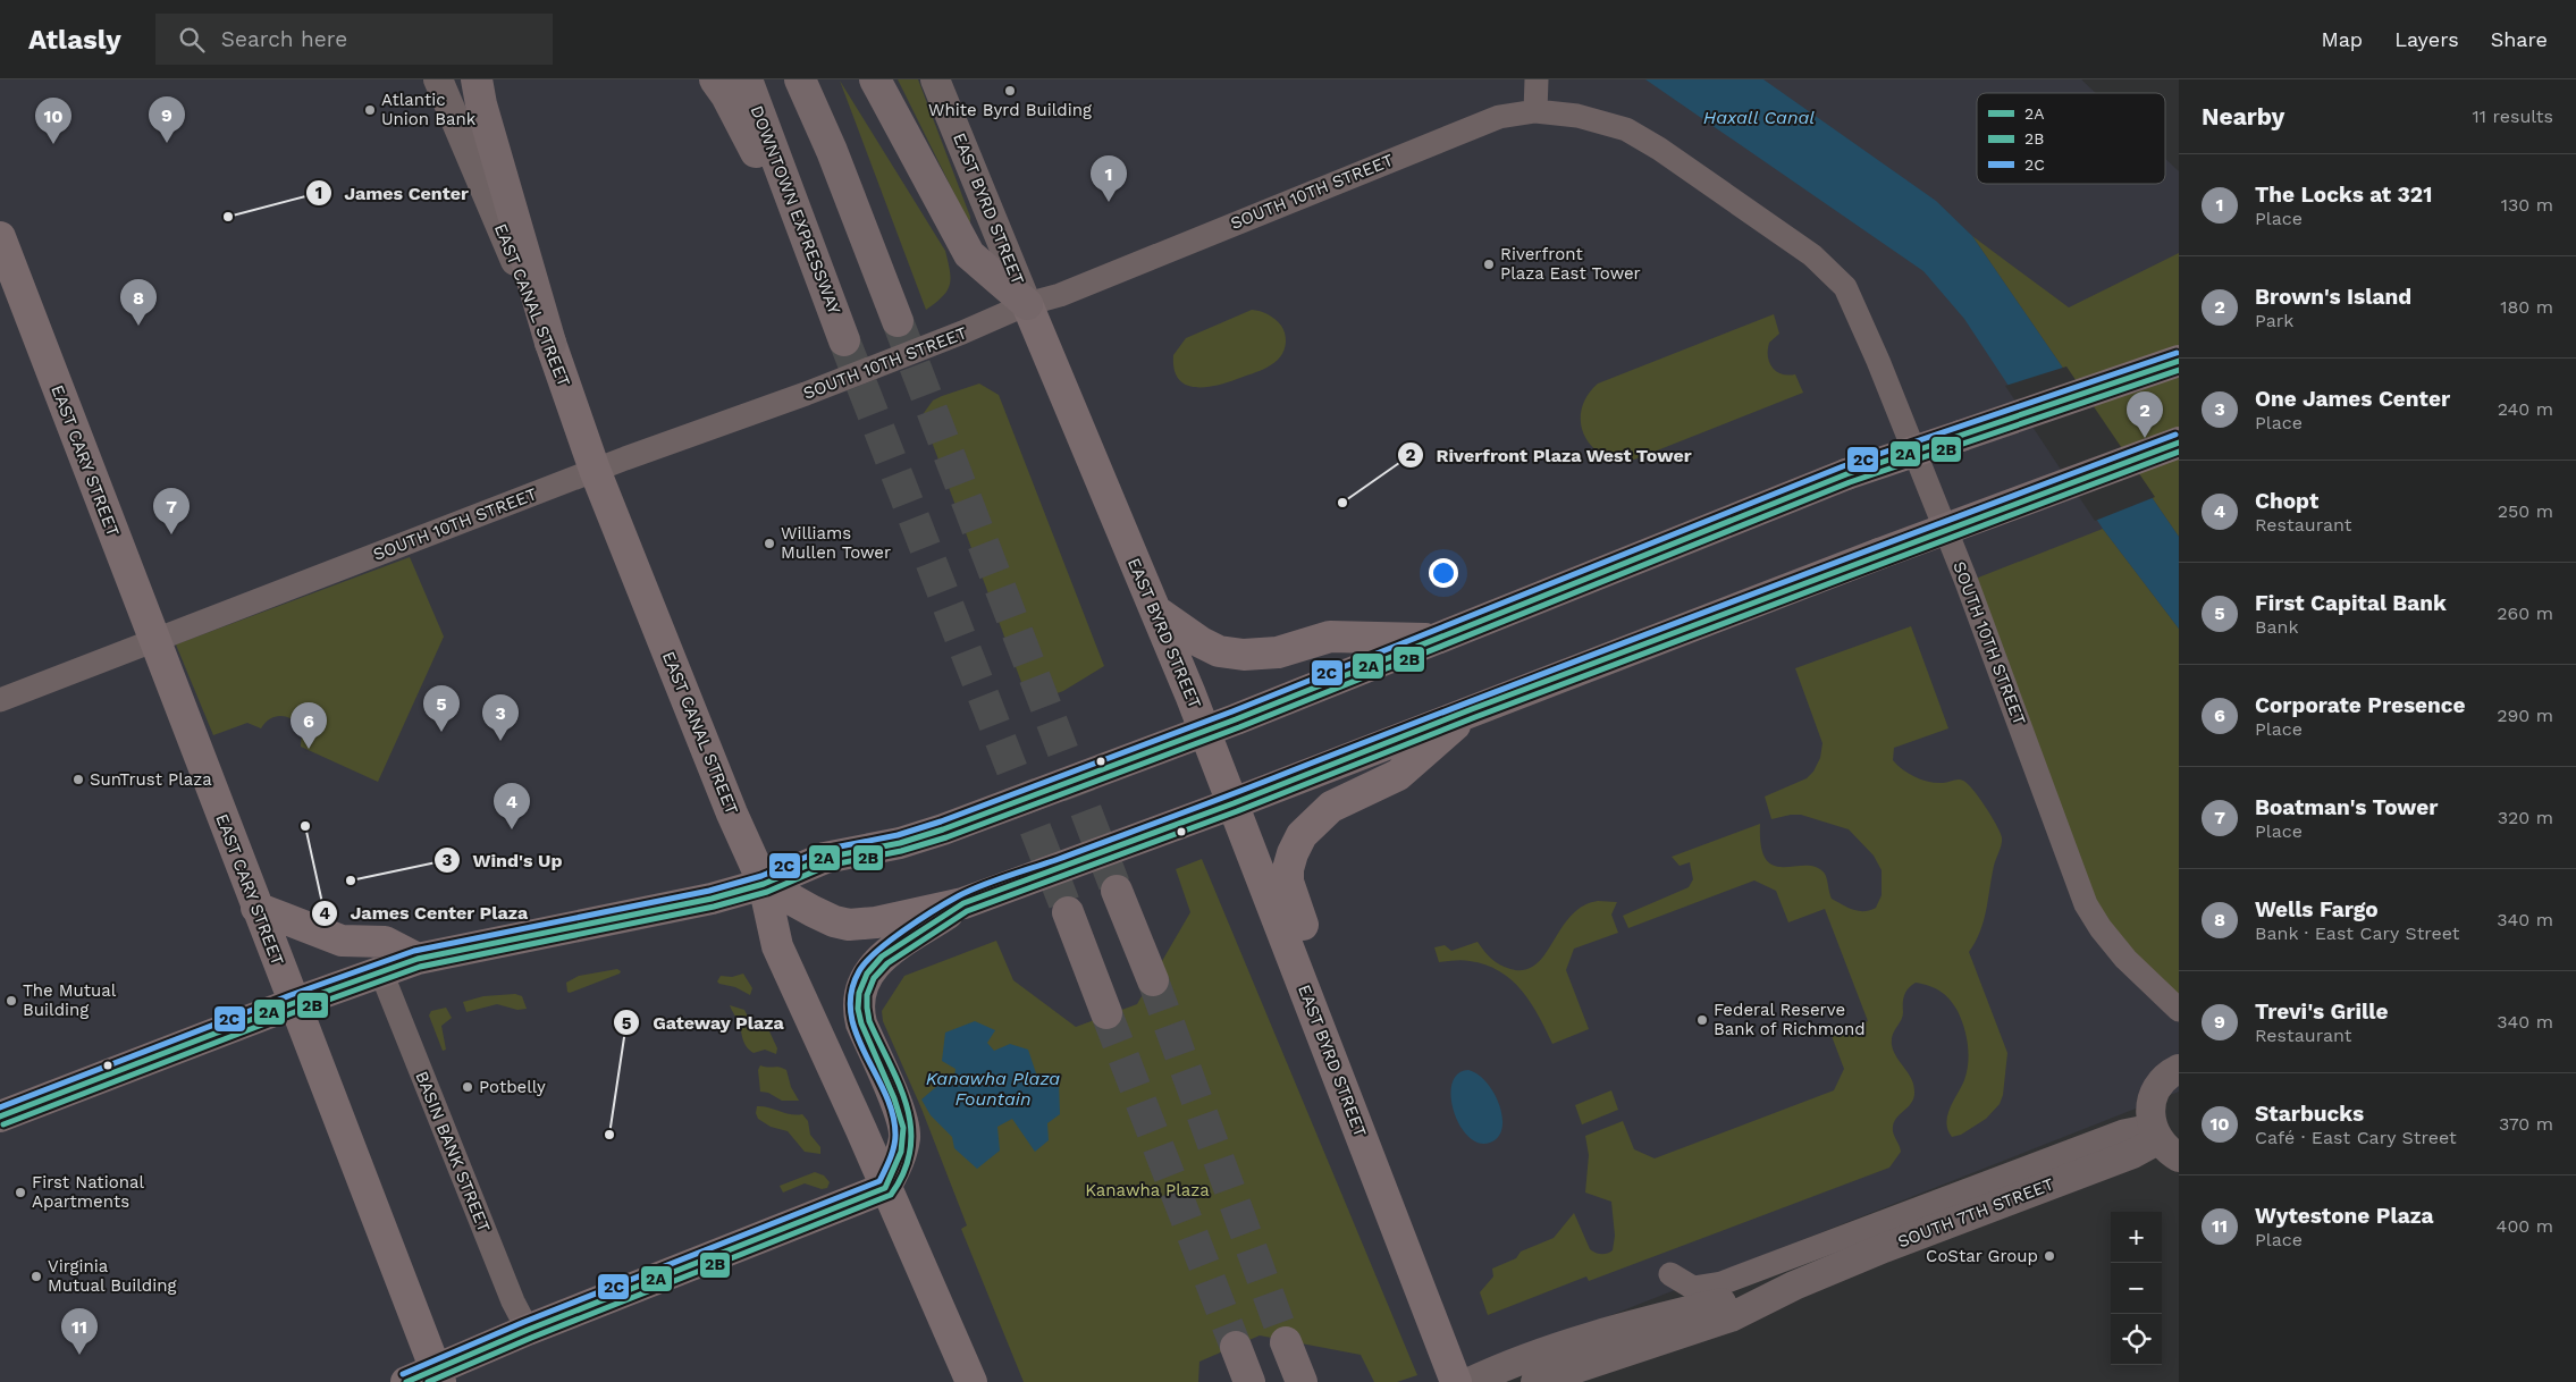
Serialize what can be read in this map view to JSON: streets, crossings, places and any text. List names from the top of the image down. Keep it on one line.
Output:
{"streets":{"highway":["DOWNTOWN EXPRESSWAY"],"main road":["EAST BYRD STREET","EAST CANAL STREET","EAST CARY STREET"],"street":["SOUTH 10TH STREET","BASIN BANK STREET","SOUTH 7TH STREET"]},"crossings":[["SOUTH 10TH STREET","EAST BYRD STREET"],["SOUTH 10TH STREET","EAST CANAL STREET"],["SOUTH 10TH STREET","EAST CARY STREET"]],"water":["Haxall Canal","Kanawha Plaza Fountain"],"parks":["Kanawha Plaza"],"places":["White Byrd Building","Atlantic Union Bank","James Center","Riverfront Plaza East Tower","Riverfront Plaza West Tower","Williams Mullen Tower","SunTrust Plaza","James Center Plaza","Wind's Up","The Mutual Building","Federal Reserve Bank of Richmond","Potbelly","Gateway Plaza","First National Apartments","CoStar Group","Virginia Mutual Building"],"lines":["transit line 2C","transit line 2A","transit line 2B"],"legend":["2A","2B","2C"],"page":{"header":"Atlasly","search":"Search here","nav":["Map","Layers","Share"],"heading":["Nearby","11 results"],"pins":["9","10","1","8","2","7","5","3","6","4","11"],"list":[{"mark":"1","name":"The Locks at 321","note":"Place","value":"130 m"},{"mark":"2","name":"Brown's Island","note":"Park","value":"180 m"},{"mark":"3","name":"One James Center","note":"Place","value":"240 m"},{"mark":"4","name":"Chopt","note":"Restaurant","value":"250 m"},{"mark":"5","name":"First Capital Bank","note":"Bank","value":"260 m"},{"mark":"6","name":"Corporate Presence","note":"Place","value":"290 m"},{"mark":"7","name":"Boatman's Tower","note":"Place","value":"320 m"},{"mark":"8","name":"Wells Fargo","note":"Bank · East Cary Street","value":"340 m"},{"mark":"9","name":"Trevi's Grille","note":"Restaurant","value":"340 m"},{"mark":"10","name":"Starbucks","note":"Café · East Cary Street","value":"370 m"},{"mark":"11","name":"Wytestone Plaza","note":"Place","value":"400 m"}],"map_buttons":["+","−"]}}
